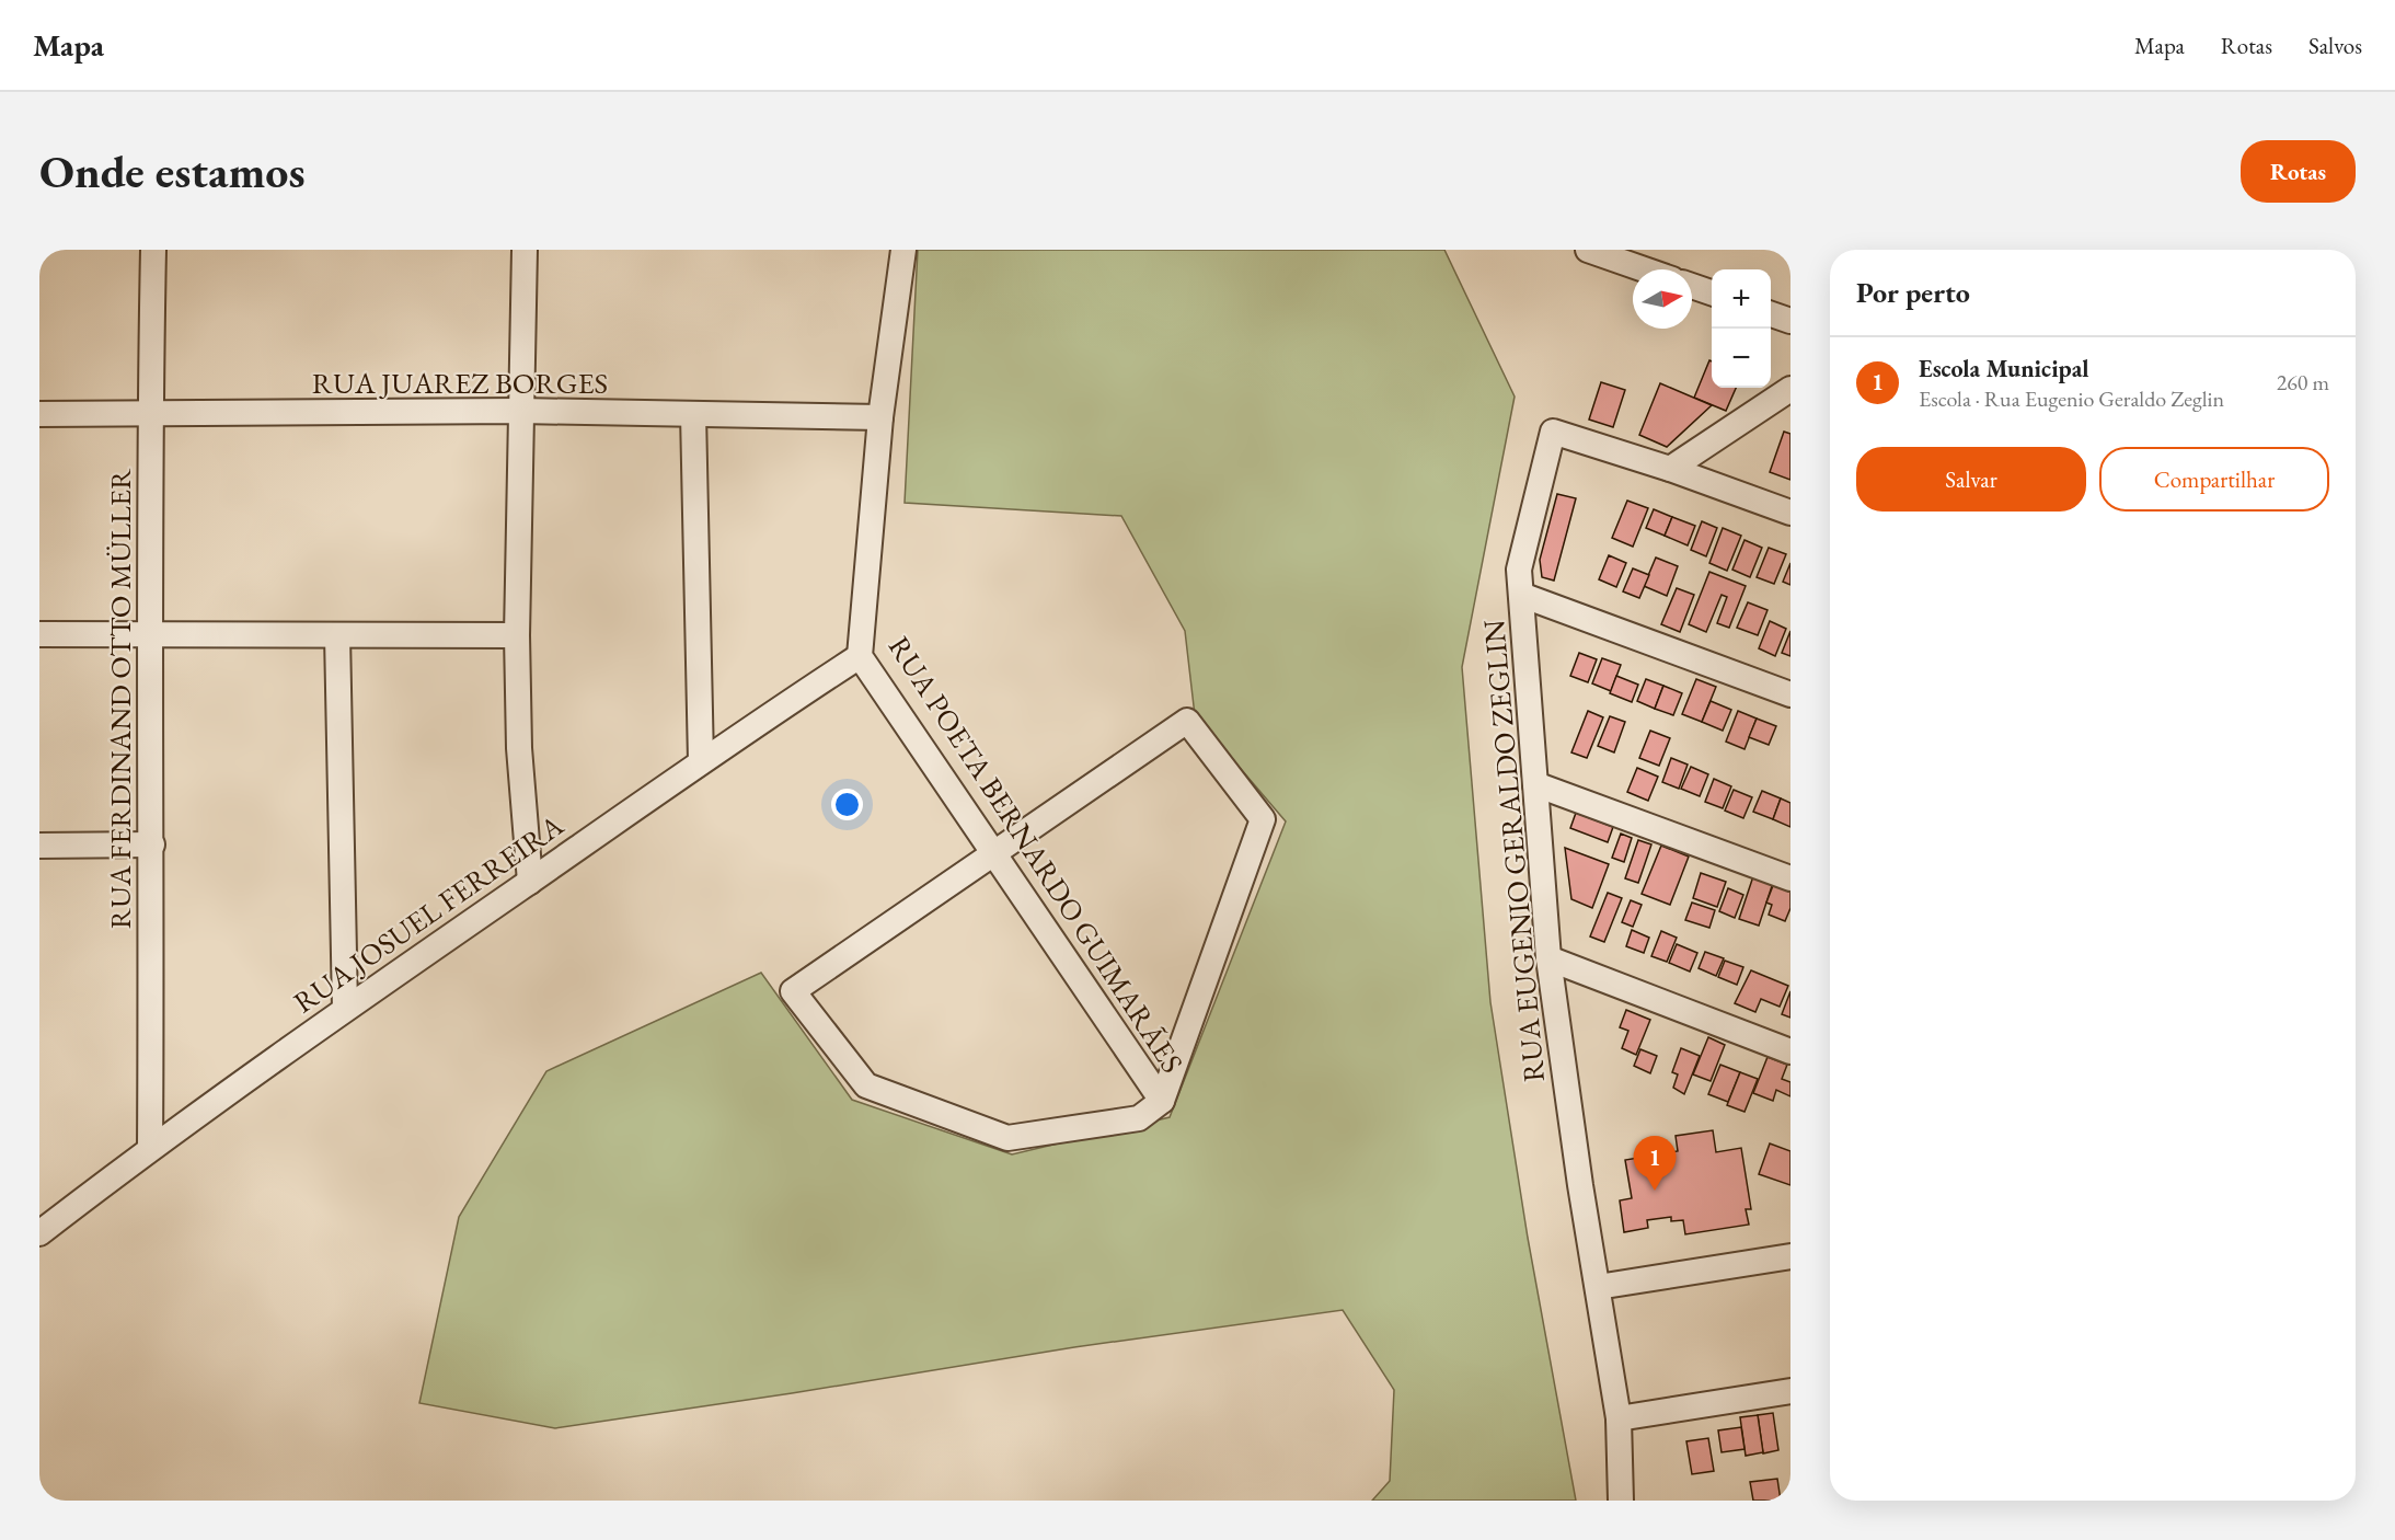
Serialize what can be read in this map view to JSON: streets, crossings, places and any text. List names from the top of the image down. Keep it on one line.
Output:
{"streets":{"street":["RUA JUAREZ BORGES","RUA FERDINAND OTTO MÜLLER","RUA EUGENIO GERALDO ZEGLIN","RUA POETA BERNARDO GUIMARÃES","RUA JOSUEL FERREIRA"]},"crossings":[["RUA JUAREZ BORGES","RUA FERDINAND OTTO MÜLLER"],["RUA JUAREZ BORGES","RUA POETA BERNARDO GUIMARÃES"],["RUA FERDINAND OTTO MÜLLER","RUA JOSUEL FERREIRA"],["RUA POETA BERNARDO GUIMARÃES","RUA JOSUEL FERREIRA"]],"north":"right","page":{"header":"Mapa","nav":["Mapa","Rotas","Salvos"],"buttons":["Rotas",["Salvar","Compartilhar"]],"title":"Onde estamos","heading":"Por perto","map_buttons":["+","−"],"list":[{"mark":"1","name":"Escola Municipal","note":"Escola · Rua Eugenio Geraldo Zeglin","value":"260 m"}],"pins":"1"}}
